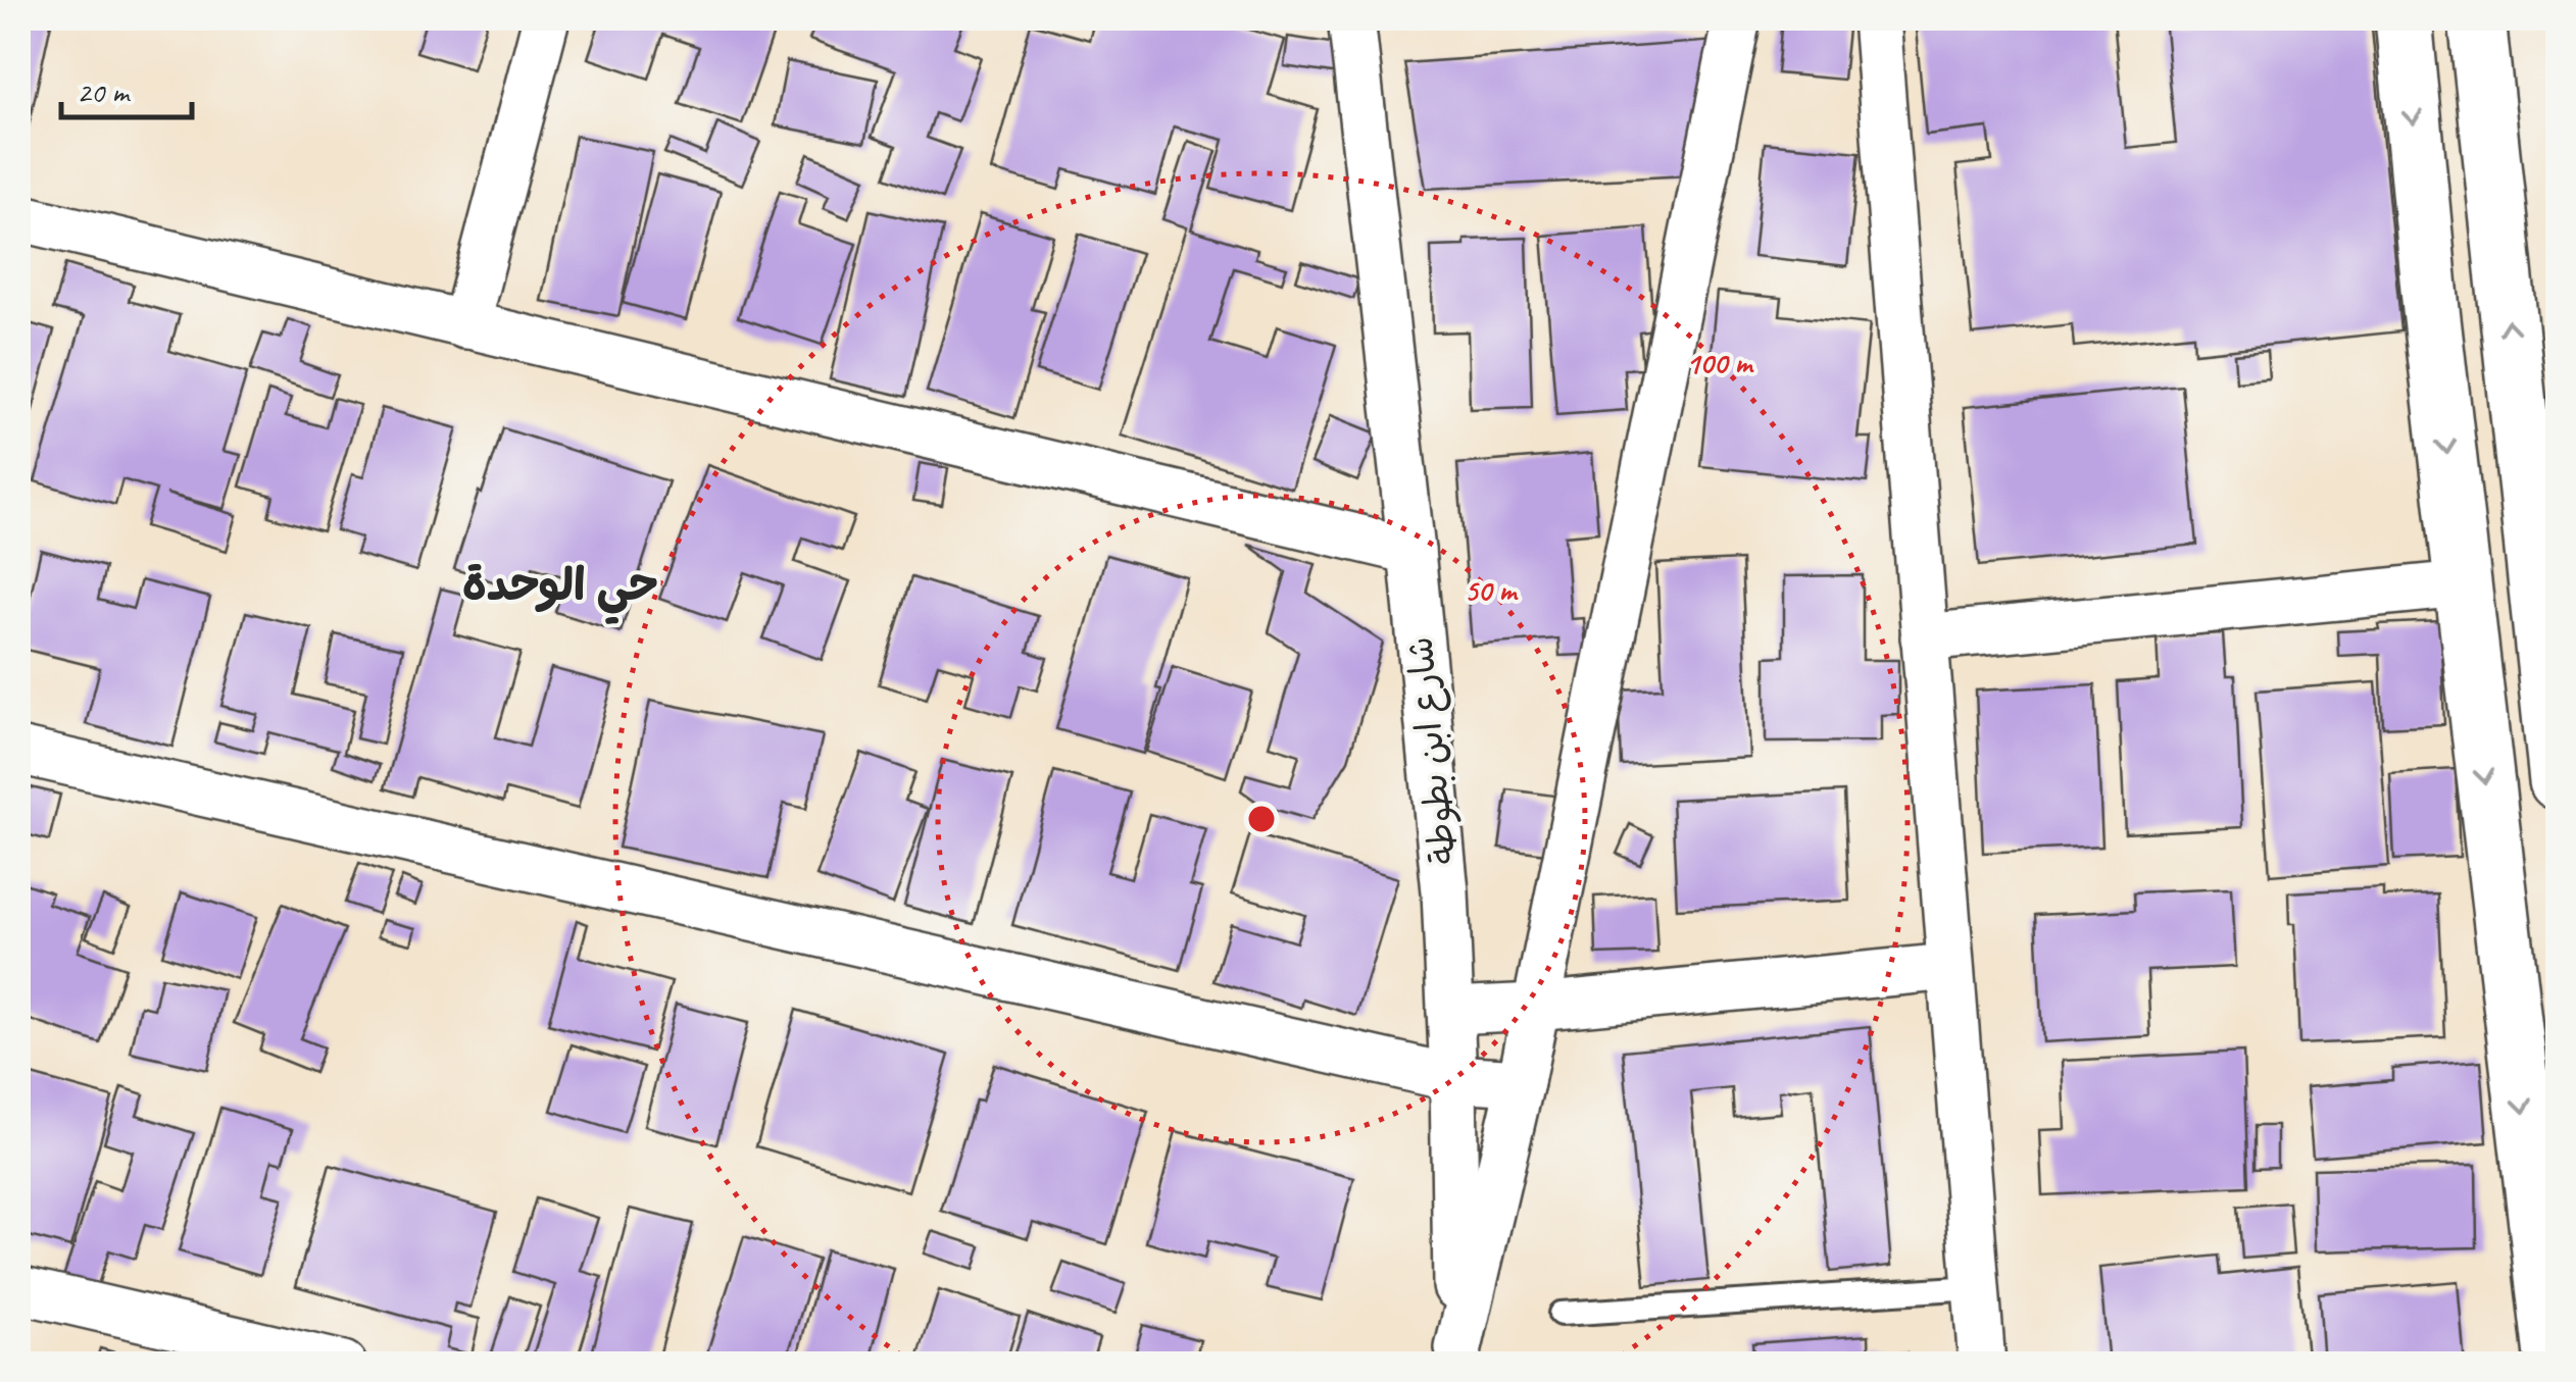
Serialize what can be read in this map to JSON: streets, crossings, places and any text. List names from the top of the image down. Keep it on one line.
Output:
{"streets":{"street":["شارع ابن بطوطة"]},"districts":["حي الوحدة"],"scale_bar":"20 m","rings":["100 m","50 m"]}
